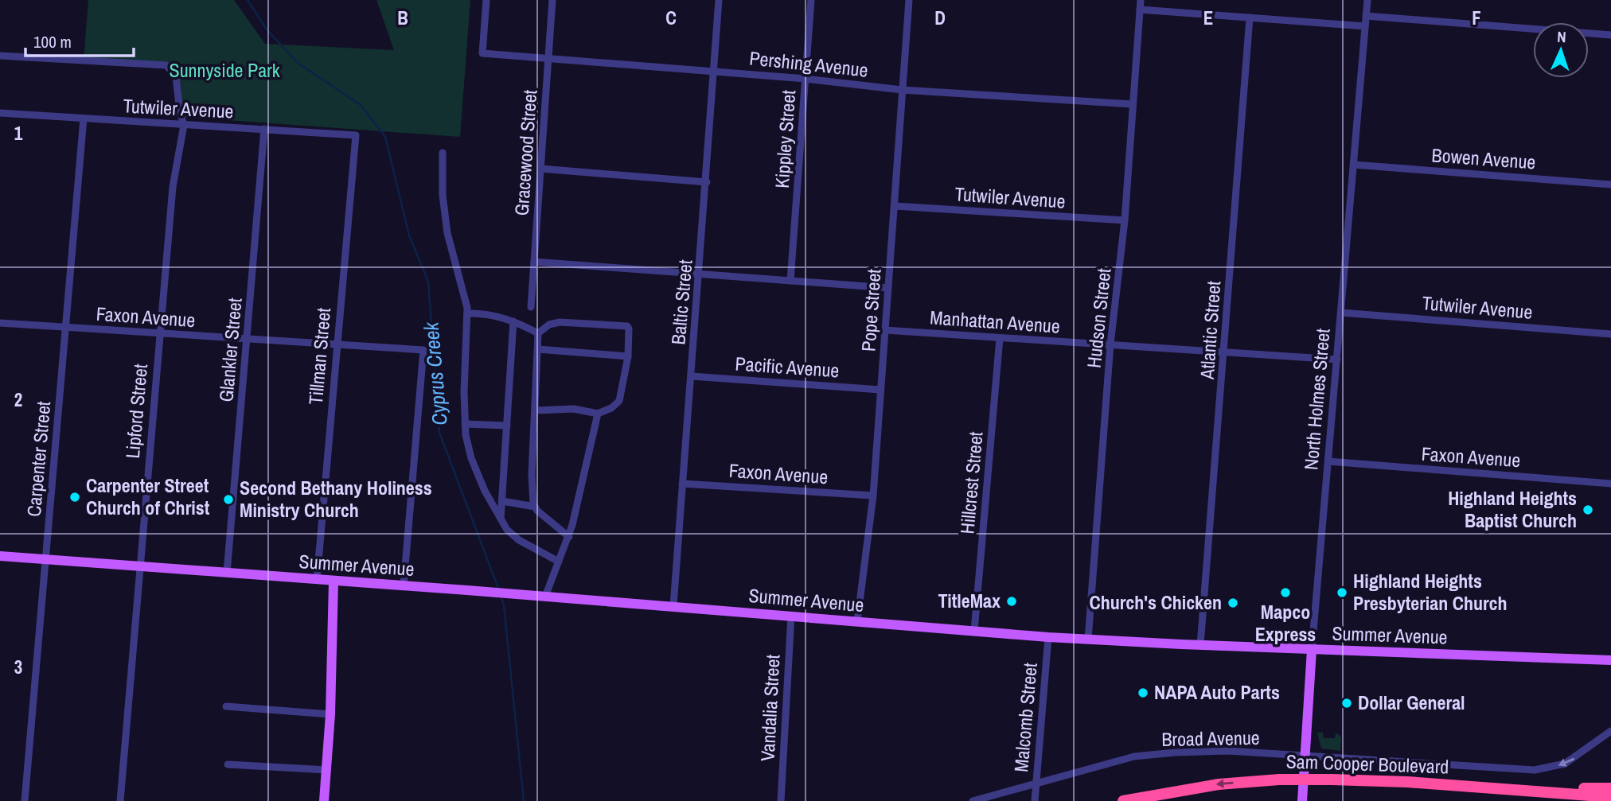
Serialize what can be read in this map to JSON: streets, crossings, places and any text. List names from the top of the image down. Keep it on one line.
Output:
{"streets":{"highway":["Sam Cooper Boulevard"],"main road":["North Holmes Street","Summer Avenue"],"street":["Pershing Avenue","Tutwiler Avenue","Kippley Street","Gracewood Street","Bowen Avenue","Baltic Street","Pope Street","Faxon Avenue","Hudson Street","Manhattan Avenue","Atlantic Street","Glankler Street","Tillman Street","Pacific Avenue","Lipford Street","Carpenter Street","Hillcrest Street","Vandalia Street","Malcomb Street","Broad Avenue"]},"crossings":[["Pershing Avenue","Kippley Street"],["Pershing Avenue","Gracewood Street"],["Pershing Avenue","Baltic Street"],["Pershing Avenue","Pope Street"],["Pershing Avenue","Hudson Street"],["Tutwiler Avenue","Pope Street"],["Tutwiler Avenue","Hudson Street"],["Tutwiler Avenue","Glankler Street"],["Tutwiler Avenue","Tillman Street"],["Tutwiler Avenue","North Holmes Street"],["Tutwiler Avenue","Lipford Street"],["Tutwiler Avenue","Carpenter Street"],["Bowen Avenue","North Holmes Street"],["Baltic Street","Faxon Avenue"],["Baltic Street","Pacific Avenue"],["Baltic Street","Summer Avenue"],["Pope Street","Faxon Avenue"],["Pope Street","Manhattan Avenue"],["Pope Street","Pacific Avenue"],["Pope Street","Summer Avenue"],["Faxon Avenue","Glankler Street"],["Faxon Avenue","Tillman Street"],["Faxon Avenue","North Holmes Street"],["Faxon Avenue","Lipford Street"],["Faxon Avenue","Carpenter Street"],["Faxon Avenue","Summer Avenue"],["Hudson Street","Manhattan Avenue"],["Hudson Street","Summer Avenue"],["Manhattan Avenue","Atlantic Street"],["Manhattan Avenue","North Holmes Street"],["Manhattan Avenue","Hillcrest Street"],["Atlantic Street","Summer Avenue"],["Glankler Street","Summer Avenue"],["Tillman Street","Summer Avenue"],["North Holmes Street","Summer Avenue"],["North Holmes Street","Broad Avenue"],["Lipford Street","Summer Avenue"],["Carpenter Street","Summer Avenue"],["Hillcrest Street","Summer Avenue"],["Summer Avenue","Vandalia Street"],["Summer Avenue","Malcomb Street"],["Malcomb Street","Broad Avenue"]],"one_way":["Broad Avenue","Sam Cooper Boulevard"],"water":["Cyprus Creek"],"parks":["Sunnyside Park"],"places":["Carpenter Street Church of Christ","Second Bethany Holiness Ministry Church","Highland Heights Baptist Church","Mapco Express","Highland Heights Presbyterian Church","TitleMax","Church's Chicken","NAPA Auto Parts","Dollar General"],"scale_bar":"100 m","north":"top","grid":{"columns":["B","C","D","E","F"],"rows":["1","2","3"]}}
